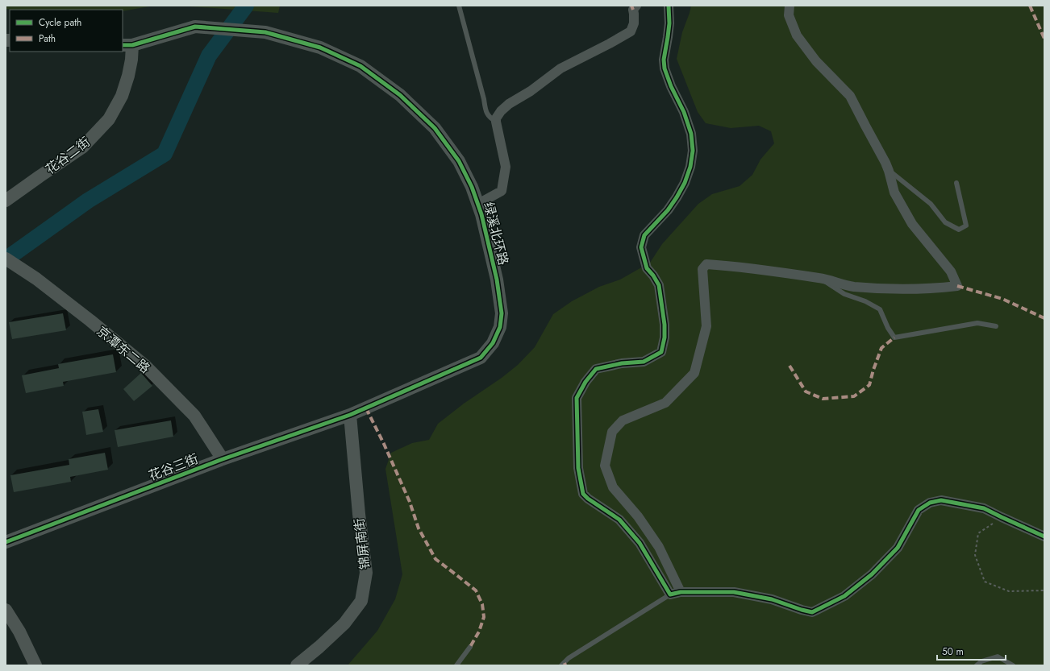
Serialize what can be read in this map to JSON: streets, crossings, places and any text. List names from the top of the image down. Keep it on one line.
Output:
{"streets":{"street":["花谷二街","绿溪北环路","京潭东二路","花谷三街","锦屏南街"]},"crossings":[["花谷二街","绿溪北环路"],["绿溪北环路","花谷三街"],["绿溪北环路","锦屏南街"],["京潭东二路","花谷三街"],["花谷三街","锦屏南街"]],"legend":["Cycle path","Path"],"scale_bar":"50 m"}
